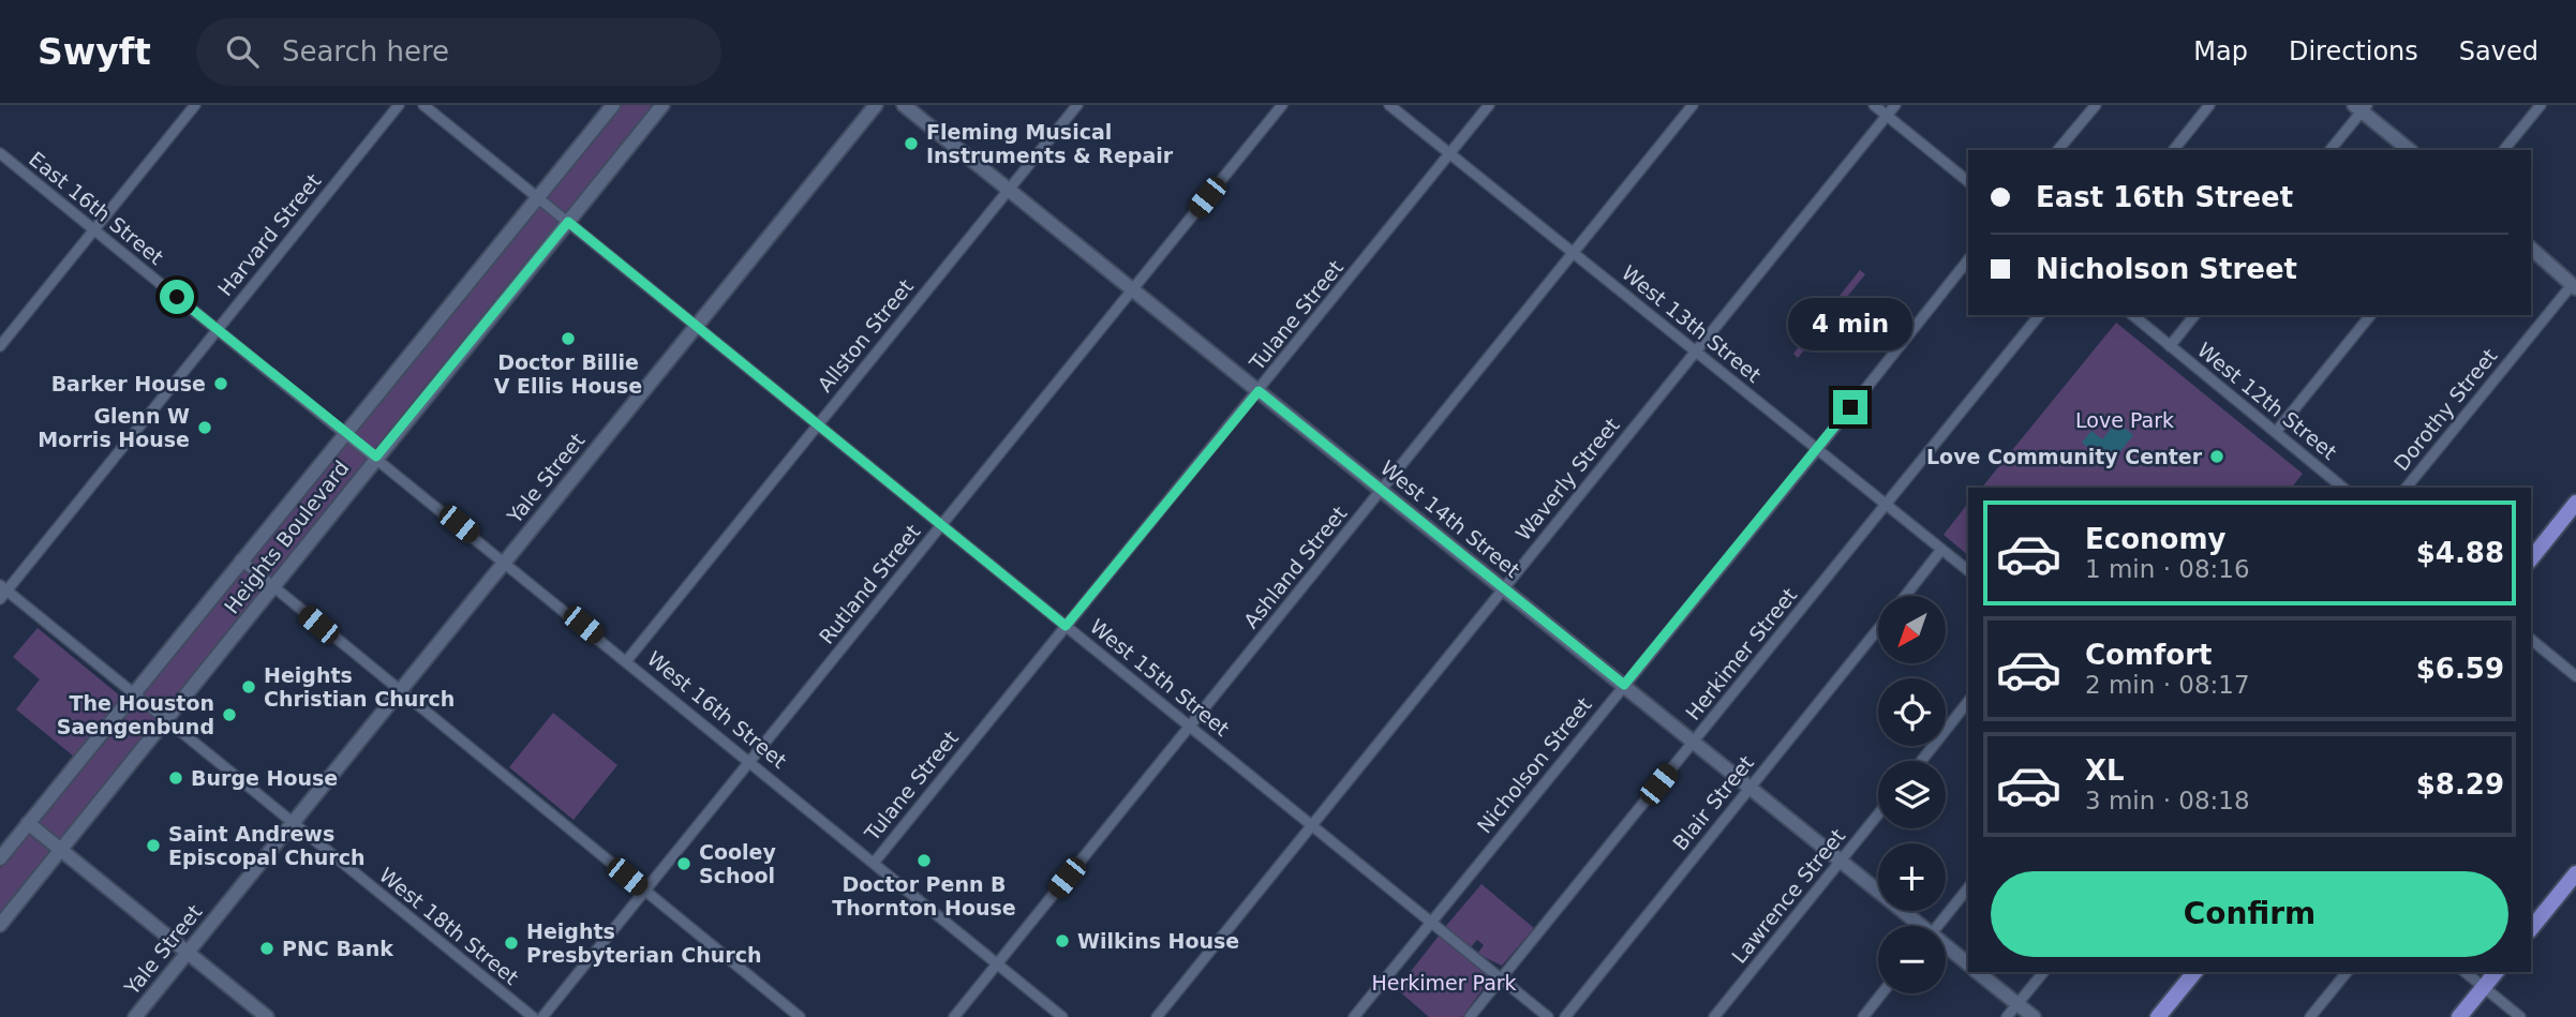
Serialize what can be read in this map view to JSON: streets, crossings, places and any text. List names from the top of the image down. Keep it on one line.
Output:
{"streets":{"main road":["Yale Street","West 14th Street","Heights Boulevard"],"street":["East 16th Street","Harvard Street","Tulane Street","West 13th Street","Allston Street","West 12th Street","Dorothy Street","Waverly Street","Ashland Street","Rutland Street","Herkimer Street","West 15th Street","West 16th Street","Nicholson Street","Blair Street","Lawrence Street","West 18th Street"]},"crossings":[["East 16th Street","Harvard Street"],["East 16th Street","Heights Boulevard"],["East 16th Street","West 16th Street"],["Harvard Street","West 18th Street"],["Tulane Street","West 13th Street"],["Tulane Street","West 14th Street"],["Tulane Street","West 15th Street"],["Tulane Street","West 16th Street"],["West 13th Street","Waverly Street"],["West 13th Street","Ashland Street"],["West 13th Street","Herkimer Street"],["West 13th Street","Nicholson Street"],["West 13th Street","Blair Street"],["Allston Street","West 14th Street"],["Allston Street","West 15th Street"],["Allston Street","West 16th Street"],["Yale Street","West 15th Street"],["Yale Street","West 16th Street"],["Yale Street","West 18th Street"],["Waverly Street","West 14th Street"],["Waverly Street","West 15th Street"],["West 14th Street","Ashland Street"],["West 14th Street","Rutland Street"],["West 14th Street","Herkimer Street"],["West 14th Street","Nicholson Street"],["West 14th Street","Blair Street"],["West 14th Street","Lawrence Street"],["Heights Boulevard","West 15th Street"],["Heights Boulevard","West 16th Street"],["Heights Boulevard","West 18th Street"],["Ashland Street","West 15th Street"],["Ashland Street","West 16th Street"],["Rutland Street","West 15th Street"],["Rutland Street","West 16th Street"],["Herkimer Street","West 15th Street"],["West 15th Street","Nicholson Street"]],"parks":["Love Park","Herkimer Park"],"places":["Fleming Musical Instruments & Repair","Doctor Billie V Ellis House","Barker House","Glenn W Morris House","Love Community Center","Heights Christian Church","The Houston Saengenbund","Burge House","Saint Andrews Episcopal Church","Doctor Penn B Thornton House","Cooley School","Wilkins House","Heights Presbyterian Church","PNC Bank"],"north":"bottom left","page":{"header":"Swyft","search":"Search here","nav":["Map","Directions","Saved"],"banner":["East 16th Street","Nicholson Street"],"bubble":"4 min","list":[{"name":"Economy","note":"1 min · 08:16","value":"$4.88"},{"name":"Comfort","note":"2 min · 08:17","value":"$6.59"},{"name":"XL","note":"3 min · 08:18","value":"$8.29"}],"map_buttons":["+","−"],"buttons":"Confirm"}}
